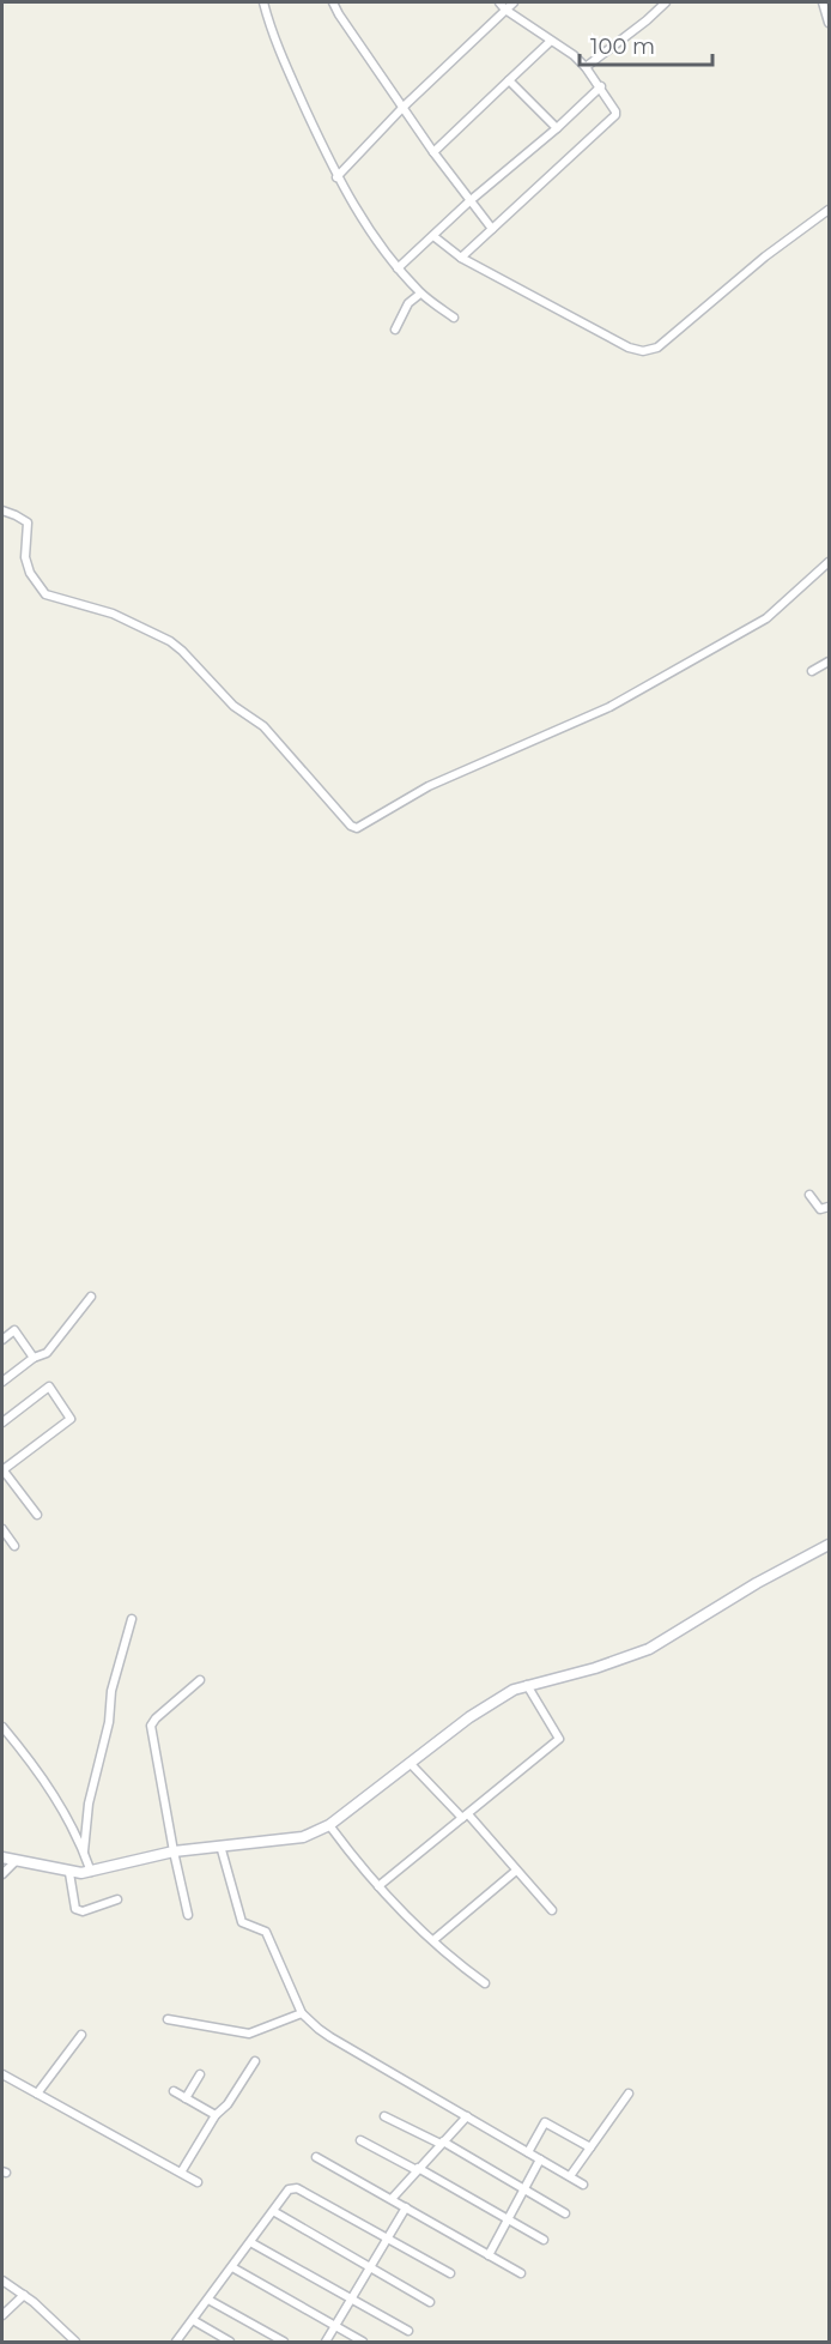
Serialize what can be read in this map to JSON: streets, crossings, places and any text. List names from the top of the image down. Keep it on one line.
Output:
{"scale_bar":"100 m"}
